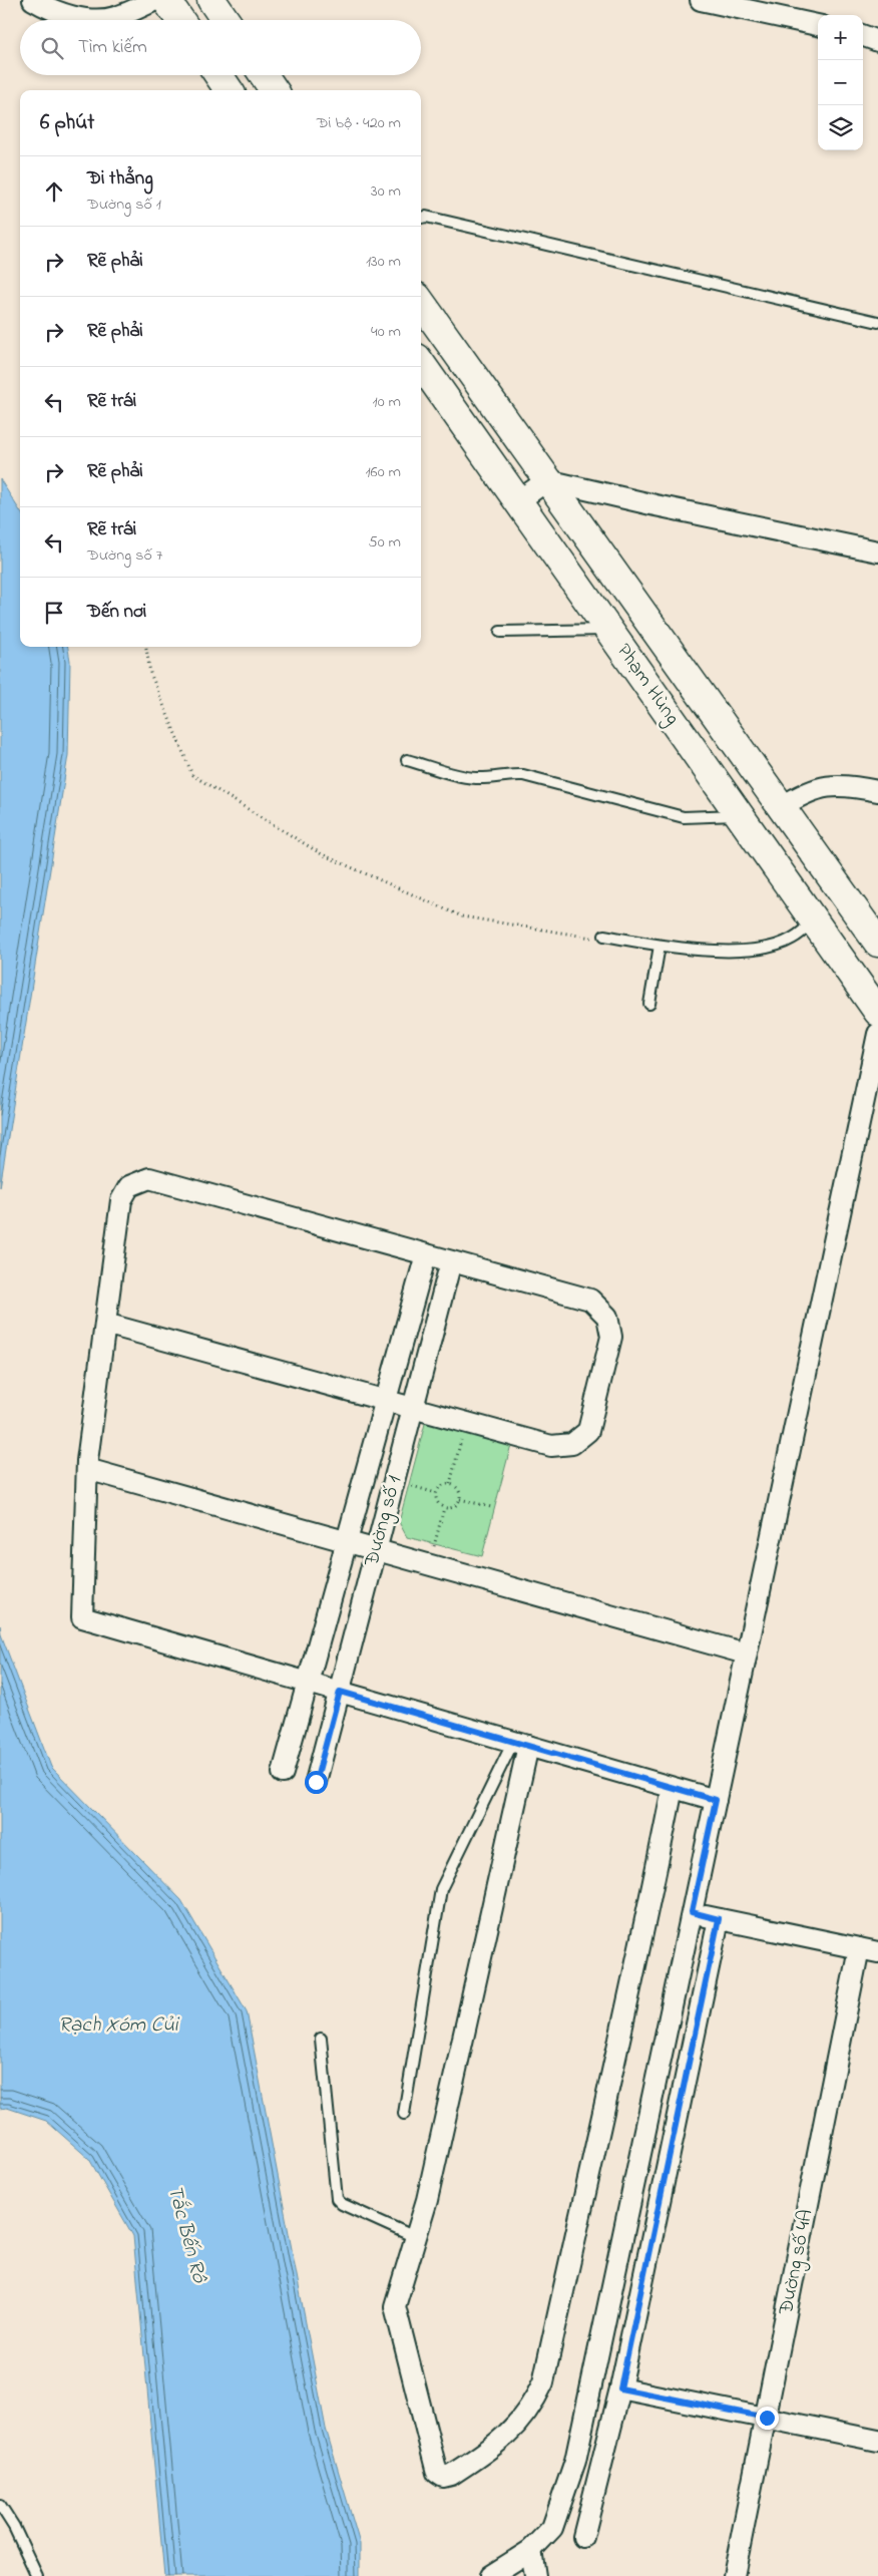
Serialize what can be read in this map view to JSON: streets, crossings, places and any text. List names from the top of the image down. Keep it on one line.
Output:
{"streets":{"main road":["Phạm Hùng"],"street":["Đường số 1","Đường số 4A"]},"water":["Rạch Xóm Củi","Tắc Bến Rô"],"page":{"map_buttons":["+","−"],"search":"Tìm kiếm","heading":["6 phút","Đi bộ · 420 m"],"list":[["Đi thẳng","Đường số 1","30 m"],["Rẽ phải","130 m"],["Rẽ phải","40 m"],["Rẽ trái","10 m"],["Rẽ phải","160 m"],["Rẽ trái","Đường số 7","50 m"],"Đến nơi"]}}
